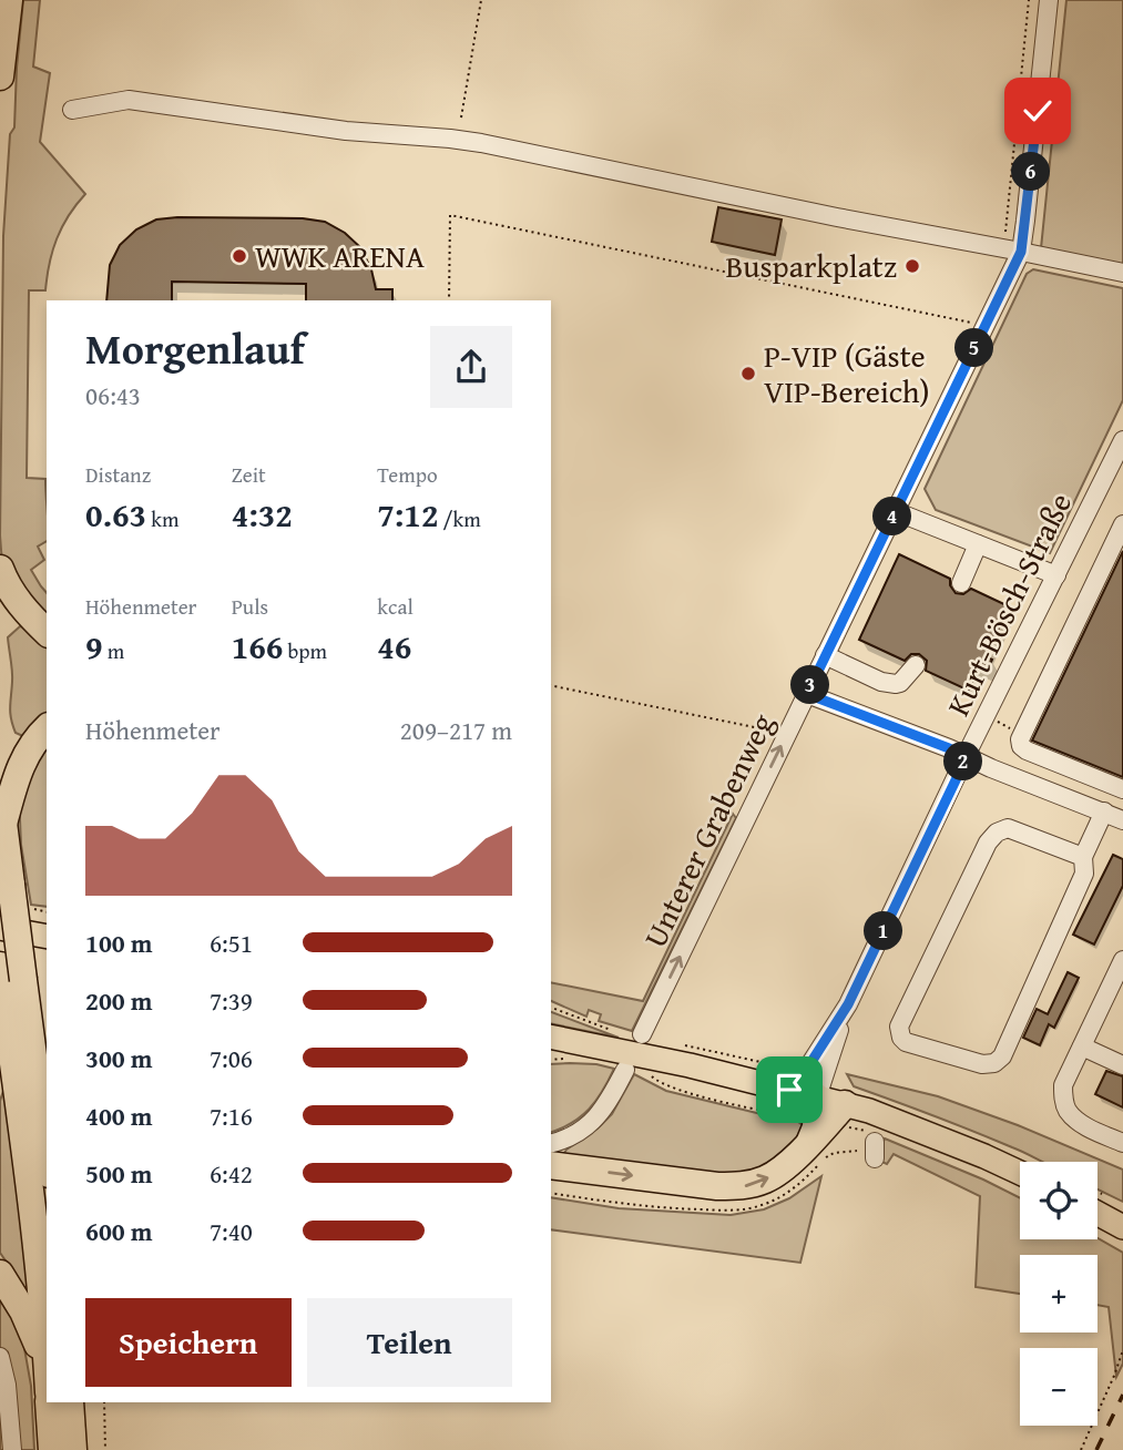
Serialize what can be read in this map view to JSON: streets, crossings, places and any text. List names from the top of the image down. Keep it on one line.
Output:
{"streets":{"street":["Kurt-Bösch-Straße","Unterer Grabenweg"]},"places":["WWK ARENA","Busparkplatz","P-VIP (Gäste VIP-Bereich)"],"page":{"pins":["6","5","4","3","2","1"],"heading":["Morgenlauf","06:43"],"stats":[["Distanz","0.63 km"],["Zeit","4:32"],["Tempo","7:12 /km"],["Höhenmeter","9 m"],["Puls","166 bpm"],["kcal","46"]],"chart":["Höhenmeter","209–217 m"],"list":[{"name":"100 m","note":"6:51"},{"name":"200 m","note":"7:39"},{"name":"300 m","note":"7:06"},{"name":"400 m","note":"7:16"},{"name":"500 m","note":"6:42"},{"name":"600 m","note":"7:40"}],"map_buttons":["+","−"],"buttons":["Speichern","Teilen"]}}
